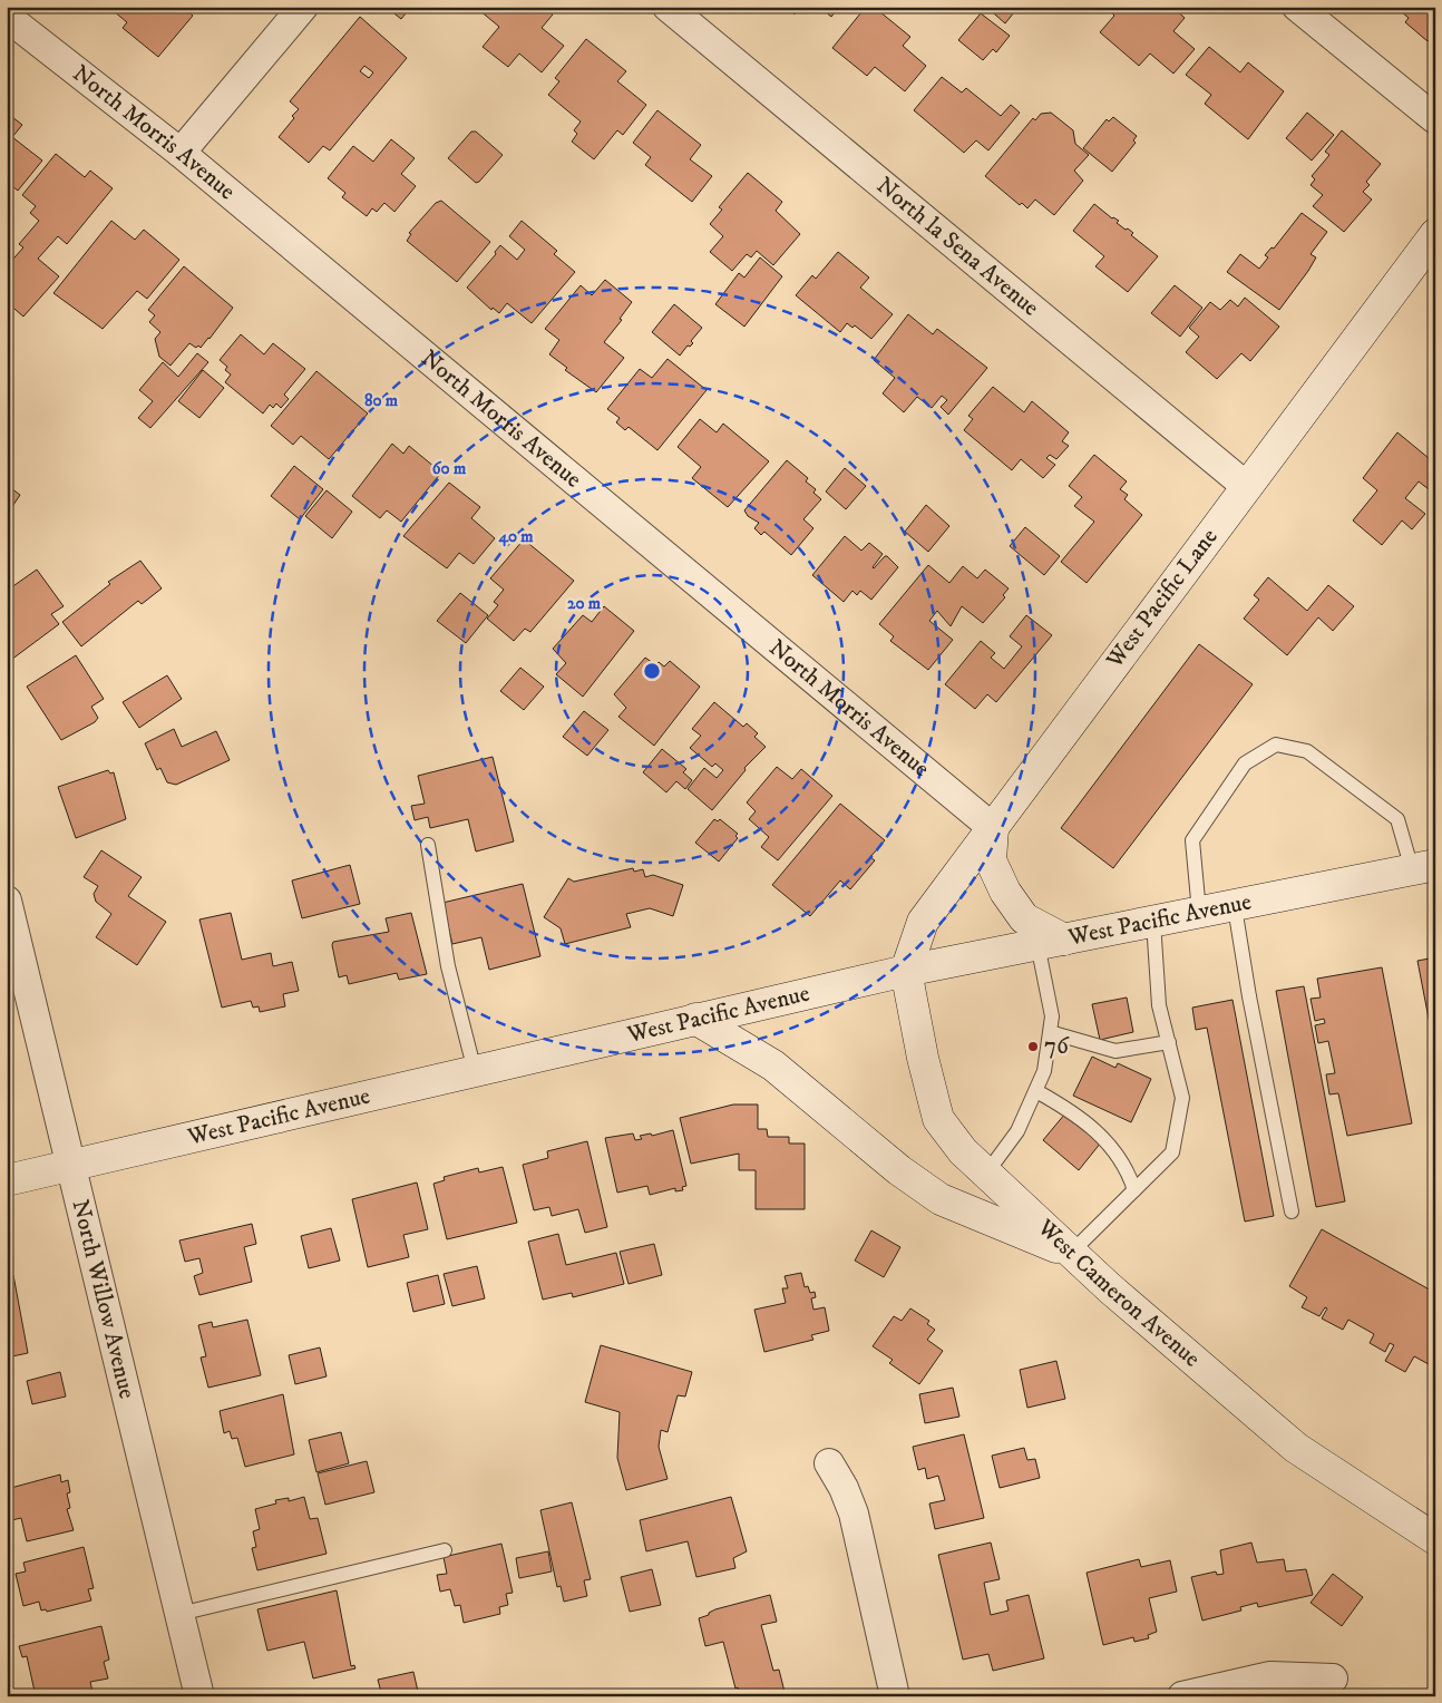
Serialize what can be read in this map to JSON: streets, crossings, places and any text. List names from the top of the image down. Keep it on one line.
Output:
{"streets":{"street":["North Morris Avenue","North la Sena Avenue","West Pacific Lane","West Pacific Avenue","West Cameron Avenue","North Willow Avenue"]},"crossings":[["North Morris Avenue","West Pacific Lane"],["North la Sena Avenue","West Pacific Lane"],["West Pacific Lane","West Pacific Avenue"],["West Pacific Lane","West Cameron Avenue"],["West Pacific Avenue","West Cameron Avenue"],["West Pacific Avenue","North Willow Avenue"]],"places":["76"],"rings":["80 m","60 m","40 m","20 m"]}
